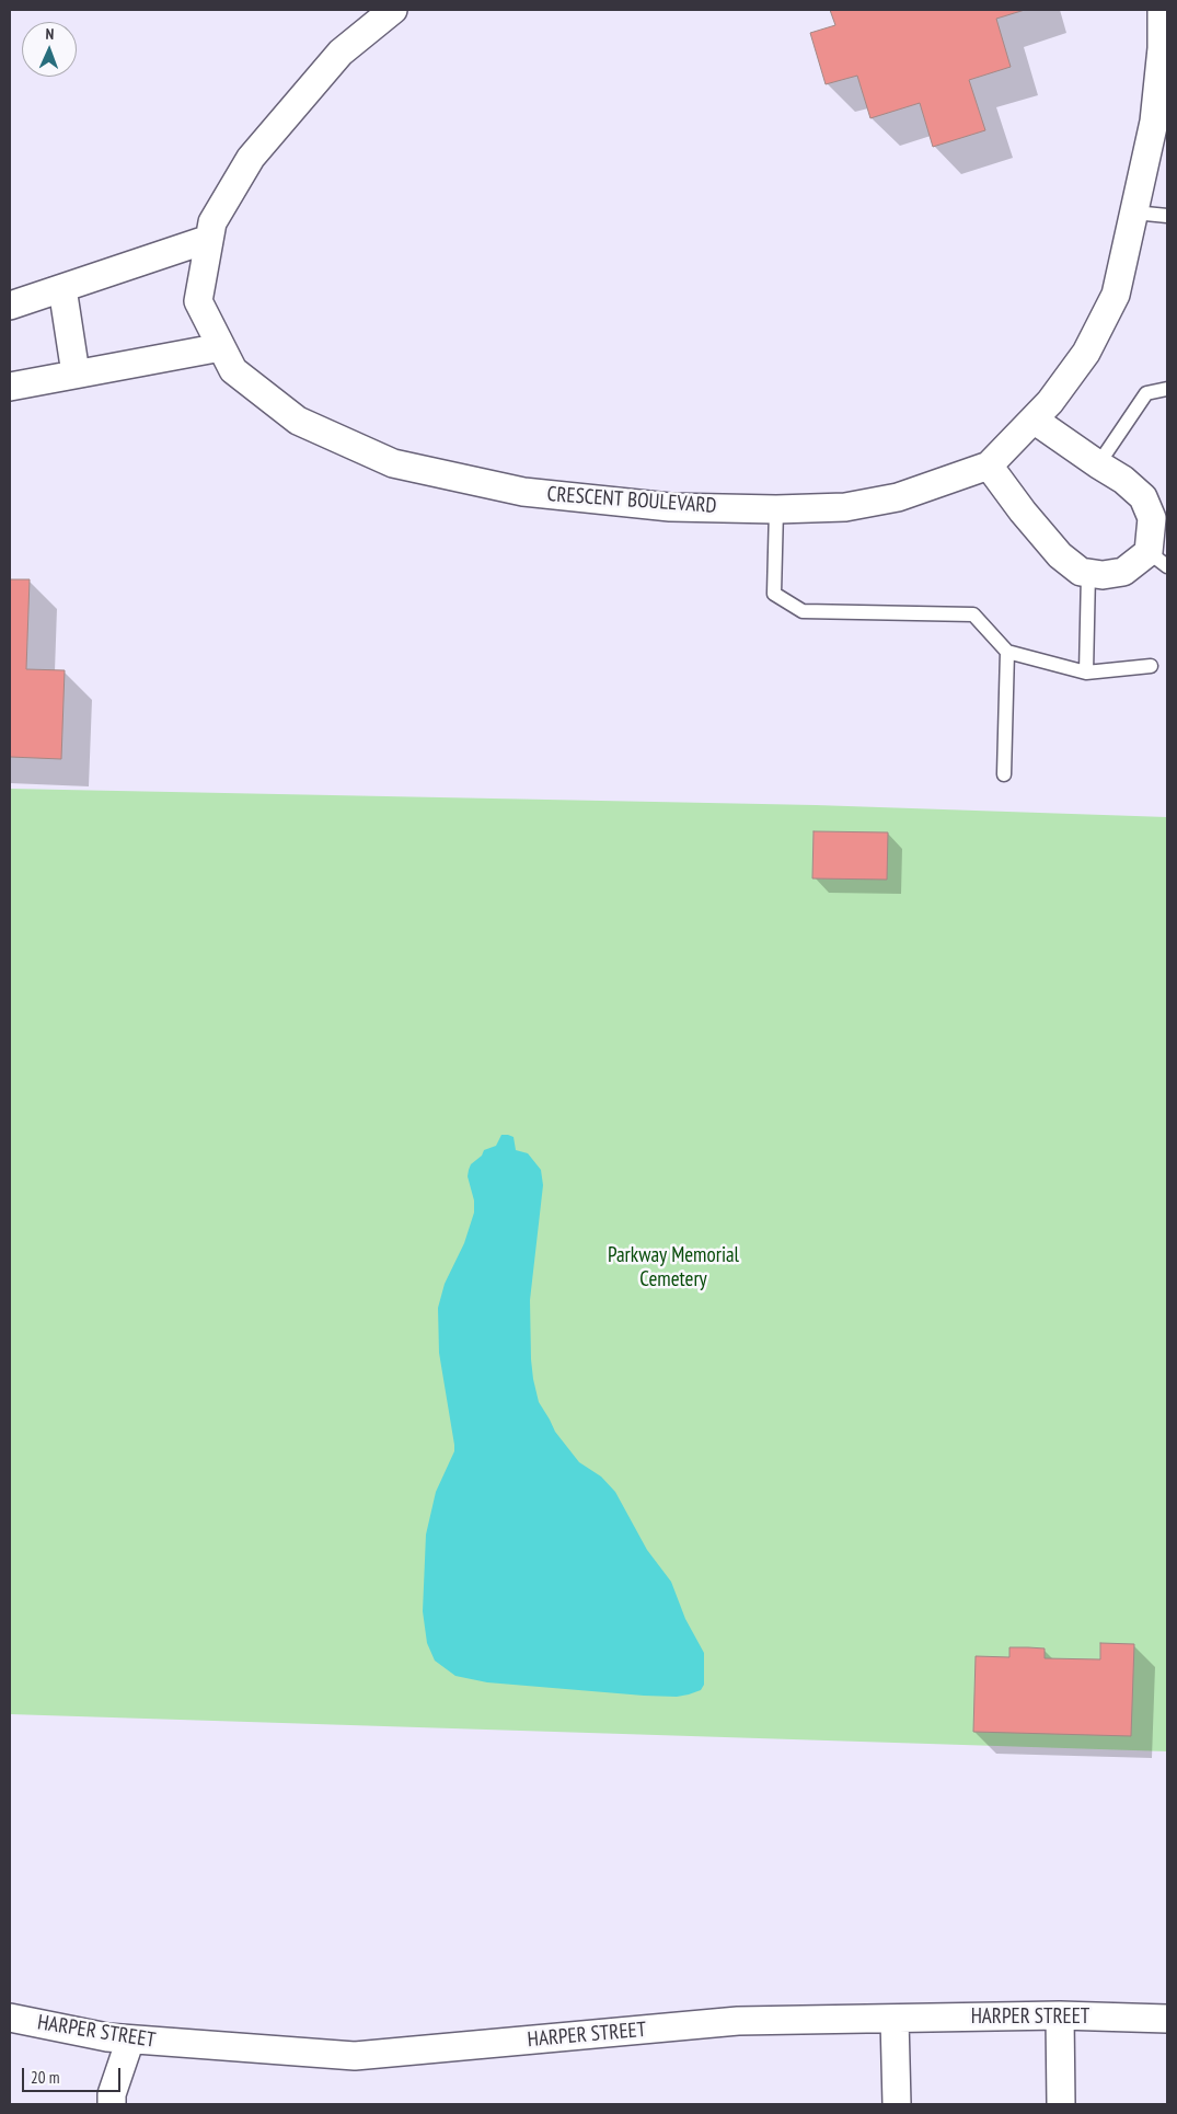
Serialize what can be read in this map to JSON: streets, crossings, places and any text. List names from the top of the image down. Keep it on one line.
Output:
{"streets":{"street":["CRESCENT BOULEVARD","HARPER STREET"]},"parks":["Parkway Memorial Cemetery"],"scale_bar":"20 m","north":"top"}
